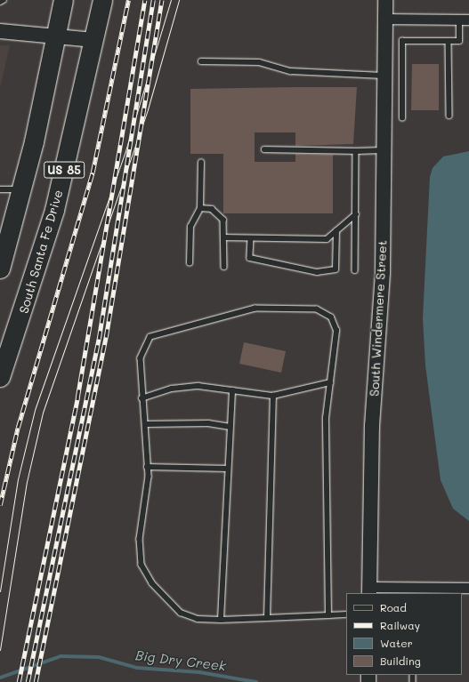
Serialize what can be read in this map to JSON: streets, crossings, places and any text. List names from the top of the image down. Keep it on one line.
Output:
{"streets":{"highway":["US 85","South Santa Fe Drive"],"street":["South Windermere Street"]},"water":["Big Dry Creek"],"legend":["Road","Railway","Water","Building"]}
